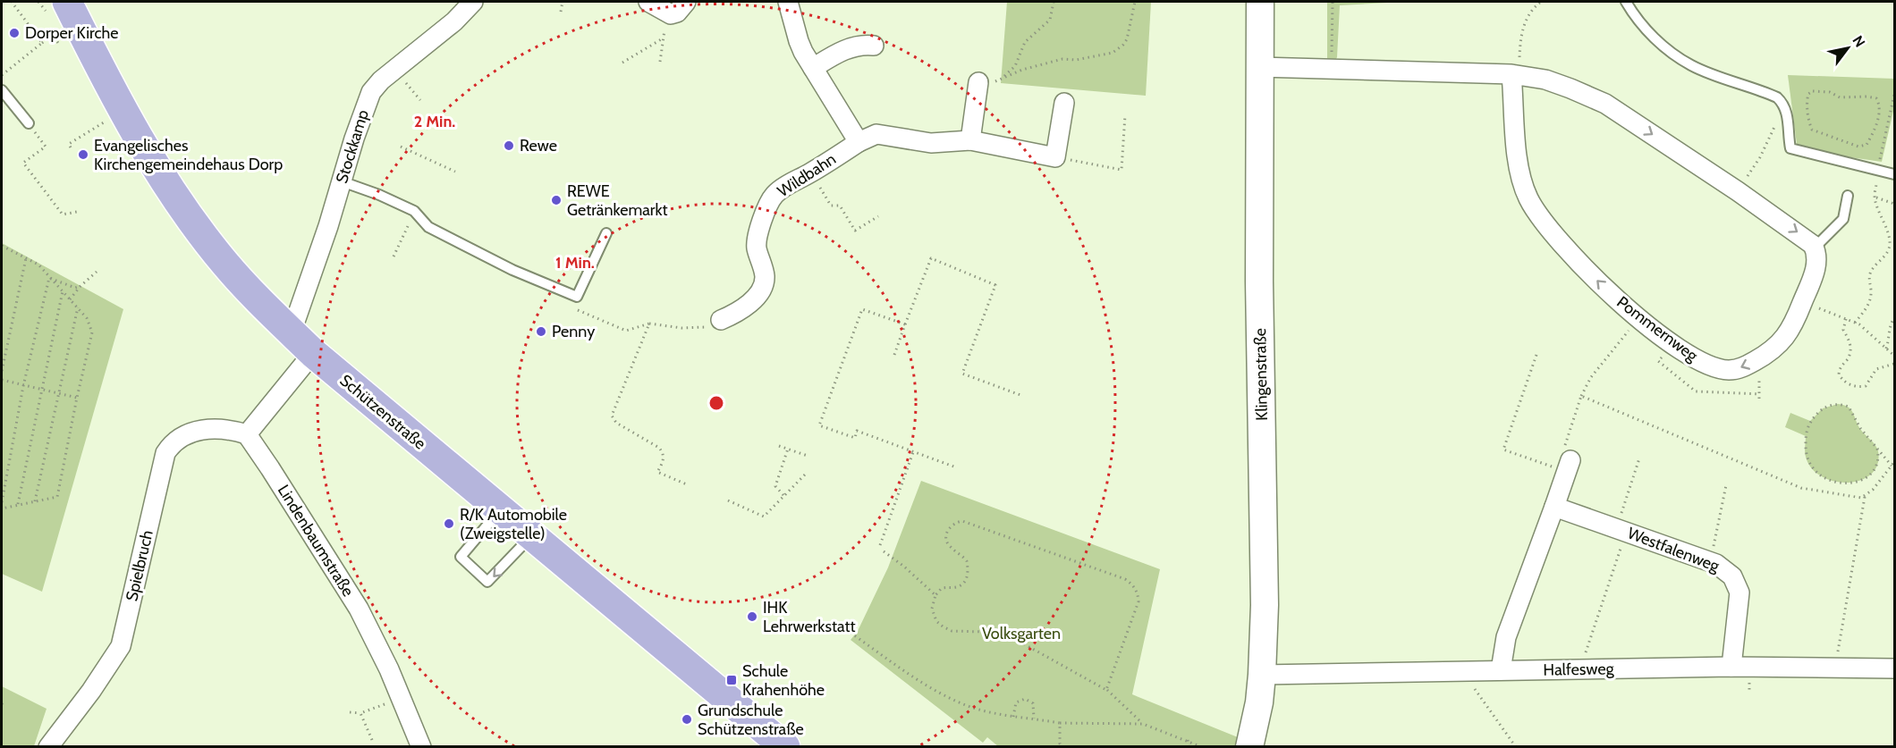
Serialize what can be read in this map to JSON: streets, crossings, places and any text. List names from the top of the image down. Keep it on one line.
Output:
{"streets":{"main road":["Schützenstraße"],"street":["Stockkamp","Wildbahn","Pommernweg","Klingenstraße","Lindenbaumstraße","Westfalenweg","Spielbruch","Halfesweg"]},"crossings":[["Stockkamp","Schützenstraße"],["Klingenstraße","Halfesweg"],["Lindenbaumstraße","Spielbruch"],["Westfalenweg","Halfesweg"]],"parks":["Volksgarten"],"places":{"other":["Dorper Kirche","Rewe","Evangelisches Kirchengemeindehaus Dorp","REWE Getränkemarkt","Penny","R/K Automobile (Zweigstelle)","IHK Lehrwerkstatt","Grundschule Schützenstraße"],"transit":["Schule Krahenhöhe"]},"north":"top right","rings":["2 Min.","1 Min."]}
